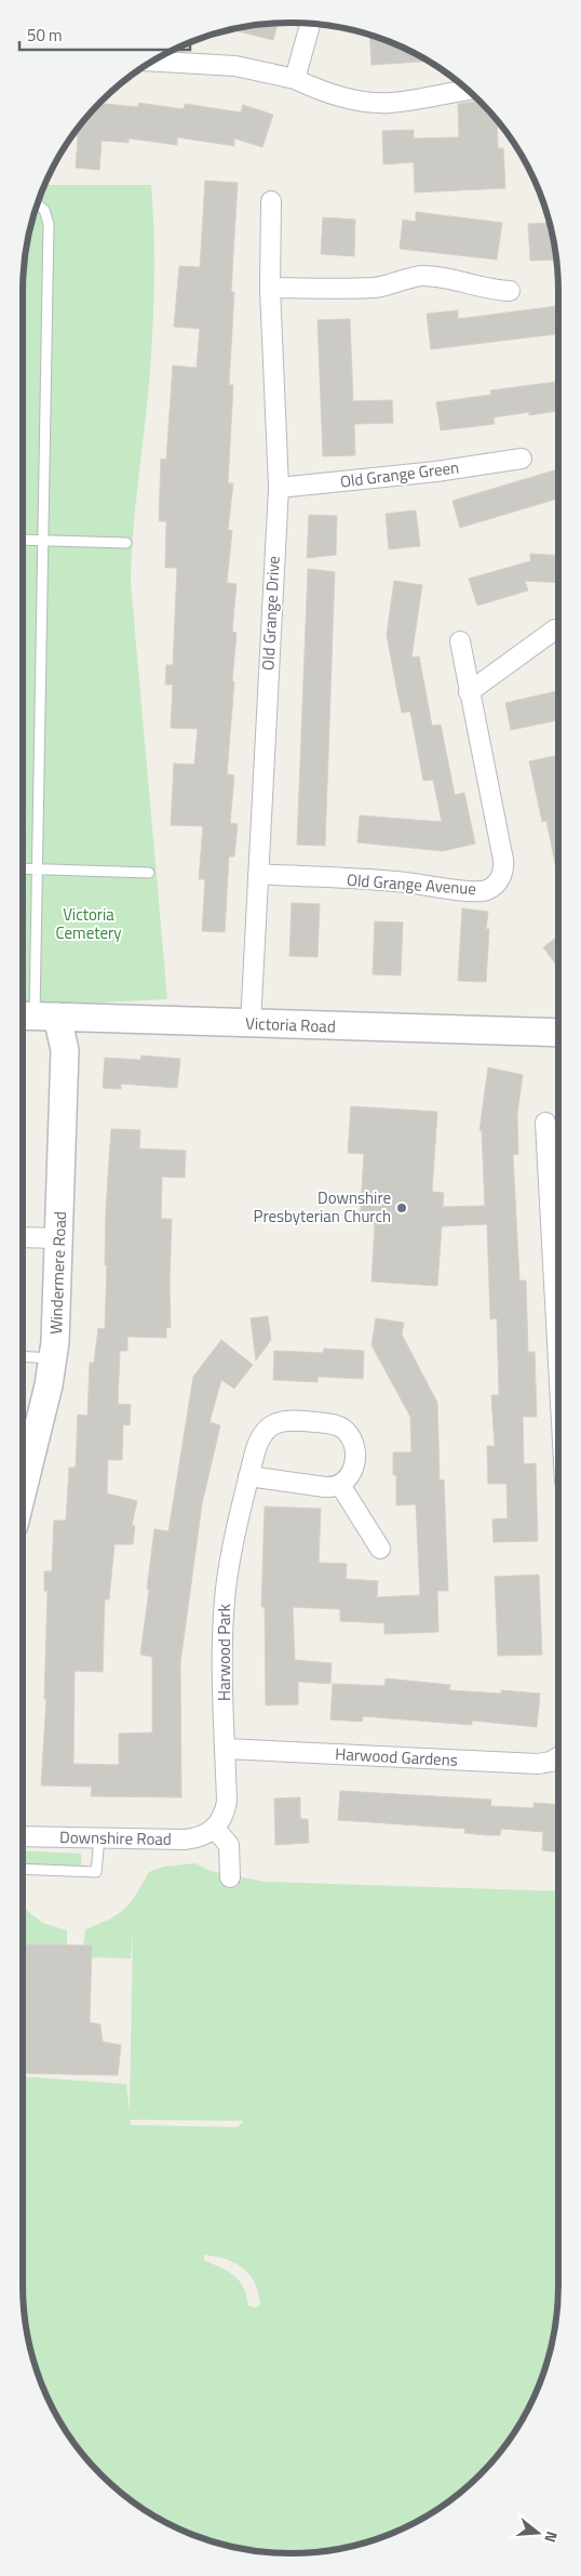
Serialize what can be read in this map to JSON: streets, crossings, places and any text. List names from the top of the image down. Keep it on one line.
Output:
{"streets":{"street":["Old Grange Green","Old Grange Drive","Old Grange Avenue","Victoria Road","Windermere Road","Harwood Park","Harwood Gardens","Downshire Road"]},"crossings":[["Old Grange Green","Old Grange Drive"],["Old Grange Drive","Old Grange Avenue"],["Old Grange Drive","Victoria Road"],["Victoria Road","Windermere Road"],["Harwood Park","Harwood Gardens"],["Harwood Park","Downshire Road"]],"parks":["Victoria Cemetery"],"places":["Downshire Presbyterian Church"],"scale_bar":"50 m","north":"right"}
